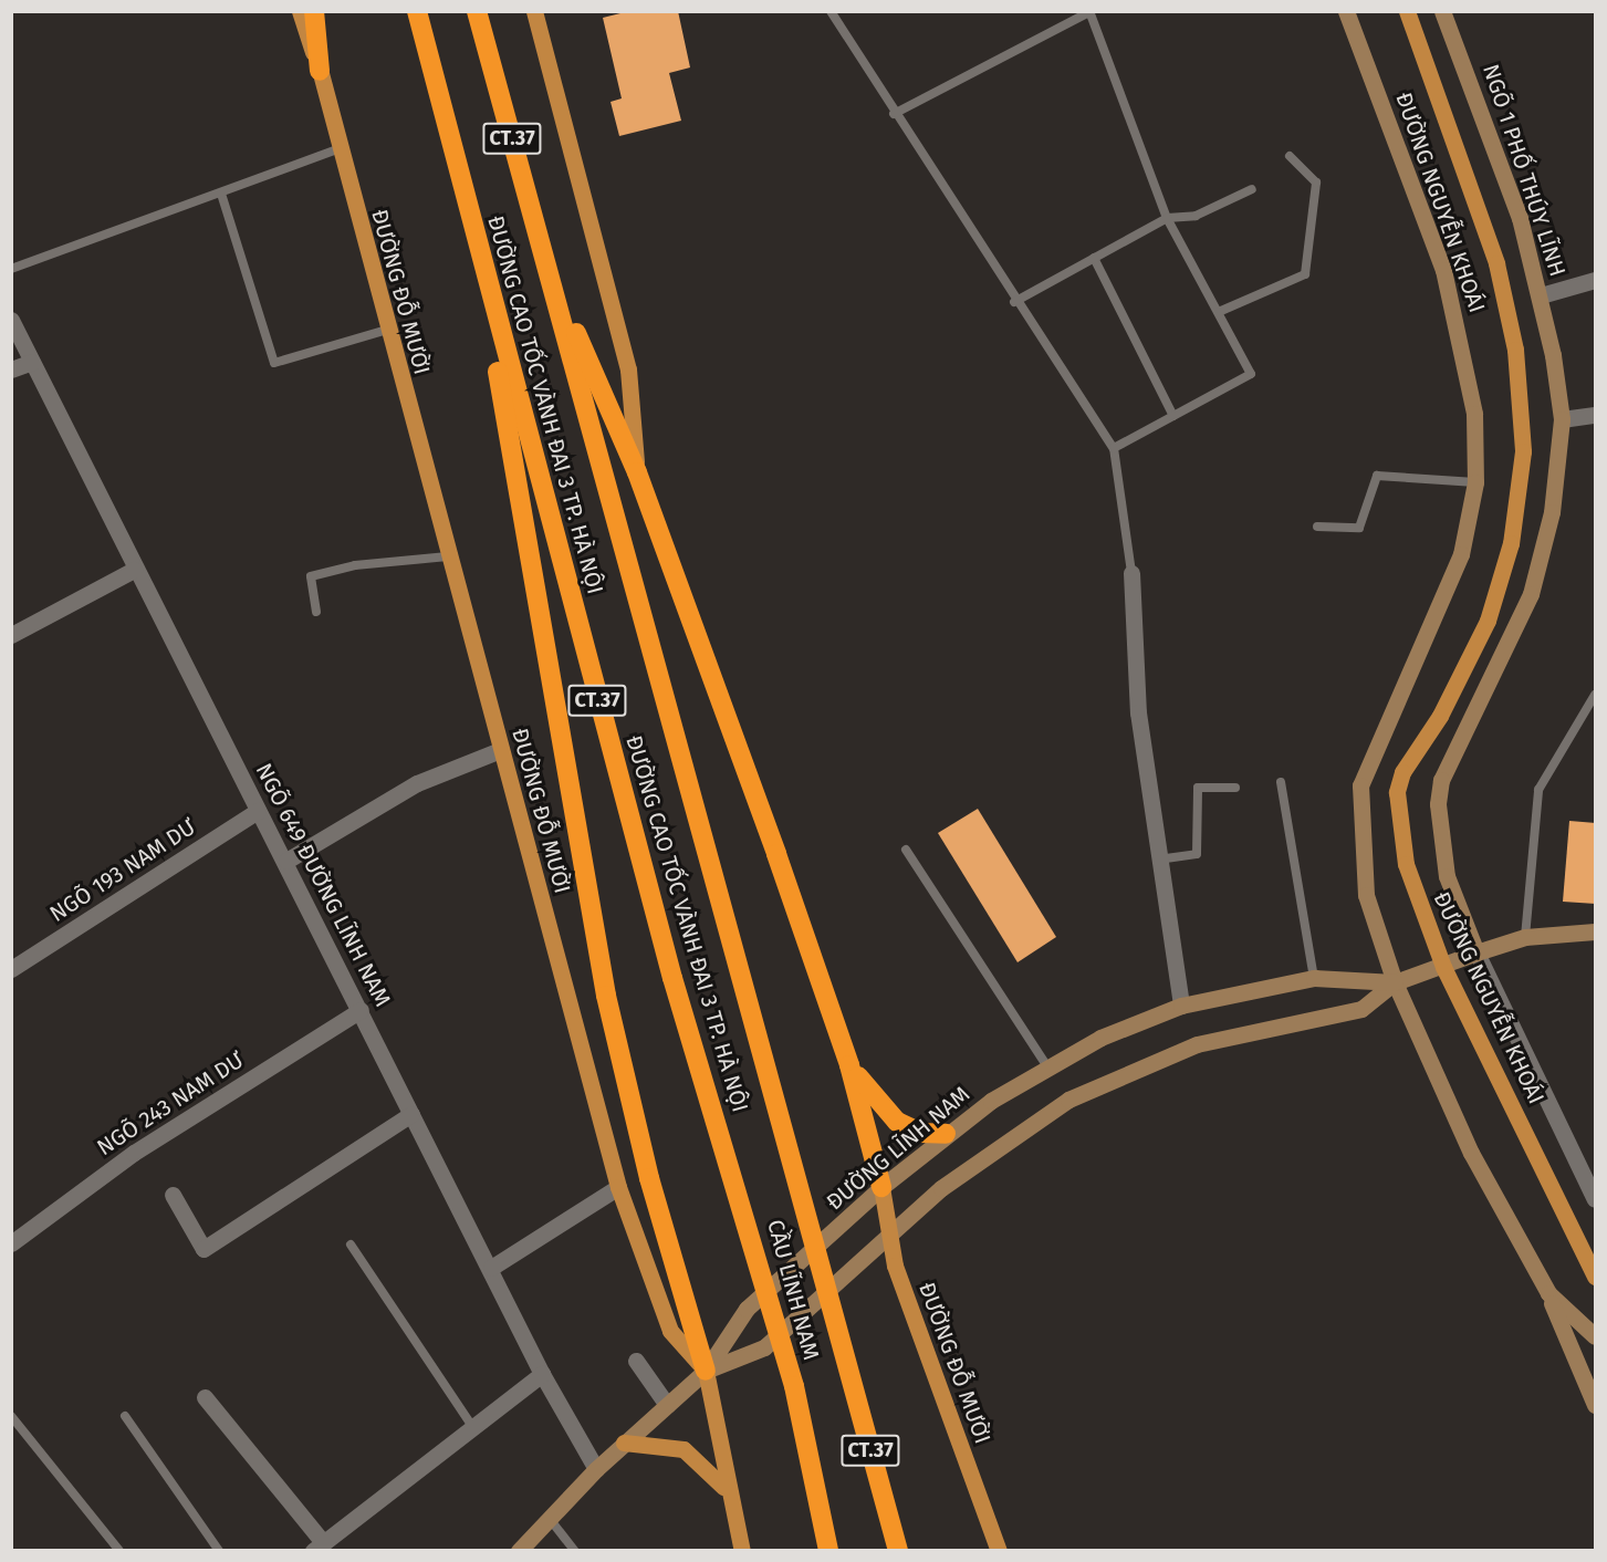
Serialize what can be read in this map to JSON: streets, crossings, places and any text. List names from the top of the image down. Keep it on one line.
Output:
{"streets":{"highway":["CT.37","ĐƯỜNG CAO TỐC VÀNH ĐAI 3 TP. HÀ NỘI","CẦU LĨNH NAM"],"main road":["ĐƯỜNG NGUYỄN KHOÁI","ĐƯỜNG ĐỖ MƯỜI"],"street":["NGÕ 1 PHỐ THÚY LĨNH","NGÕ 193 NAM DƯ","NGÕ 649 ĐƯỜNG LĨNH NAM","NGÕ 243 NAM DƯ","ĐƯỜNG LĨNH NAM"]},"crossings":[["CT.37","ĐƯỜNG CAO TỐC VÀNH ĐAI 3 TP. HÀ NỘI"],["NGÕ 1 PHỐ THÚY LĨNH","ĐƯỜNG LĨNH NAM"],["ĐƯỜNG NGUYỄN KHOÁI","ĐƯỜNG LĨNH NAM"],["ĐƯỜNG ĐỖ MƯỜI","ĐƯỜNG LĨNH NAM"],["ĐƯỜNG CAO TỐC VÀNH ĐAI 3 TP. HÀ NỘI","CẦU LĨNH NAM"],["NGÕ 193 NAM DƯ","NGÕ 649 ĐƯỜNG LĨNH NAM"],["NGÕ 649 ĐƯỜNG LĨNH NAM","NGÕ 243 NAM DƯ"],["NGÕ 649 ĐƯỜNG LĨNH NAM","ĐƯỜNG LĨNH NAM"]]}
